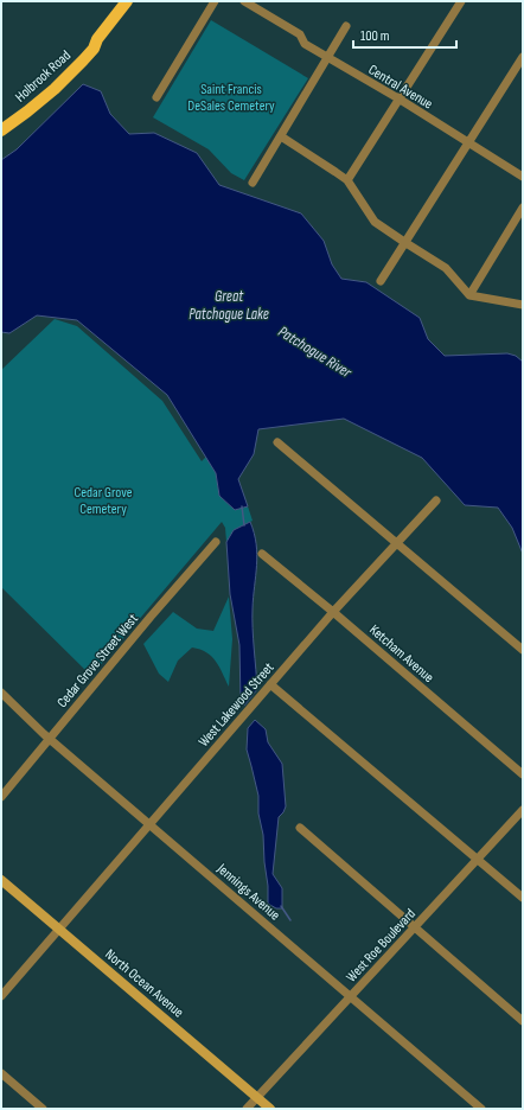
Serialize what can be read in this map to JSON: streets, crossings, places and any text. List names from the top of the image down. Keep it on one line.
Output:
{"streets":{"main road":["Holbrook Road"],"street":["Central Avenue","Ketcham Avenue","Cedar Grove Street West","West Lakewood Street","Jennings Avenue","West Roe Boulevard","North Ocean Avenue"]},"crossings":[["Ketcham Avenue","West Lakewood Street"],["Cedar Grove Street West","Jennings Avenue"],["West Lakewood Street","Jennings Avenue"],["West Lakewood Street","North Ocean Avenue"],["Jennings Avenue","West Roe Boulevard"],["West Roe Boulevard","North Ocean Avenue"]],"water":["Great Patchogue Lake","Patchogue River"],"parks":["Saint Francis DeSales Cemetery","Cedar Grove Cemetery"],"scale_bar":"100 m"}
